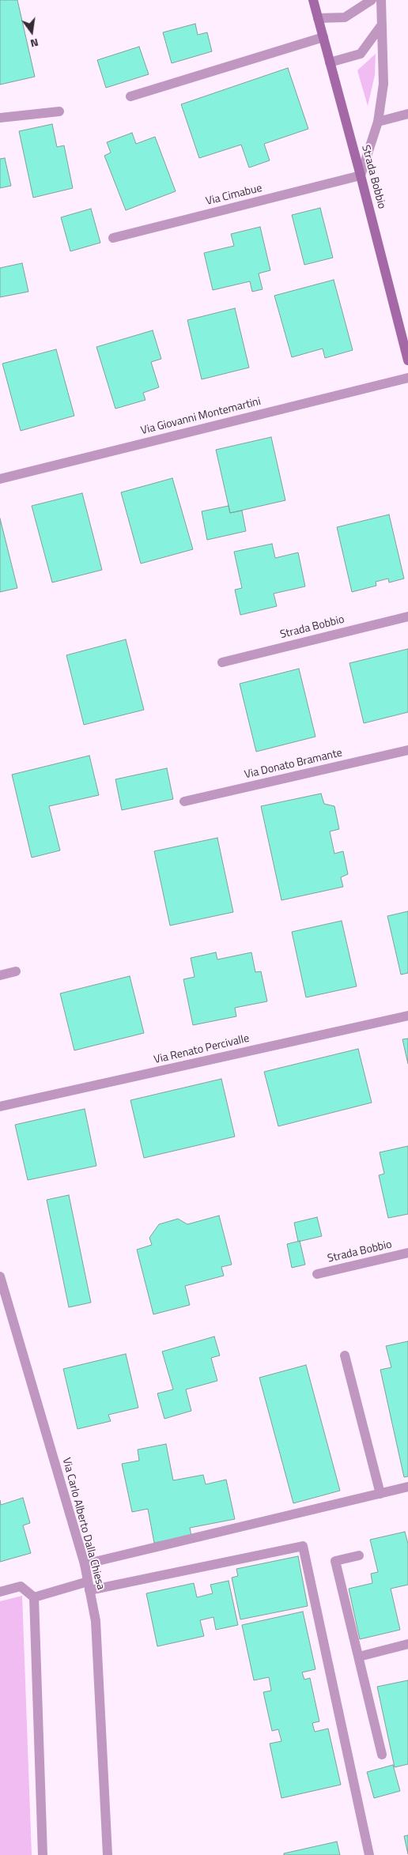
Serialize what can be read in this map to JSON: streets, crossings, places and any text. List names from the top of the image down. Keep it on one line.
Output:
{"streets":{"main road":["Strada Bobbio"],"street":["Via Cimabue","Via Giovanni Montemartini","Via Donato Bramante","Via Renato Percivalle","Via Carlo Alberto Dalla Chiesa"]},"crossings":[["Strada Bobbio","Via Cimabue"]],"north":"bottom"}
